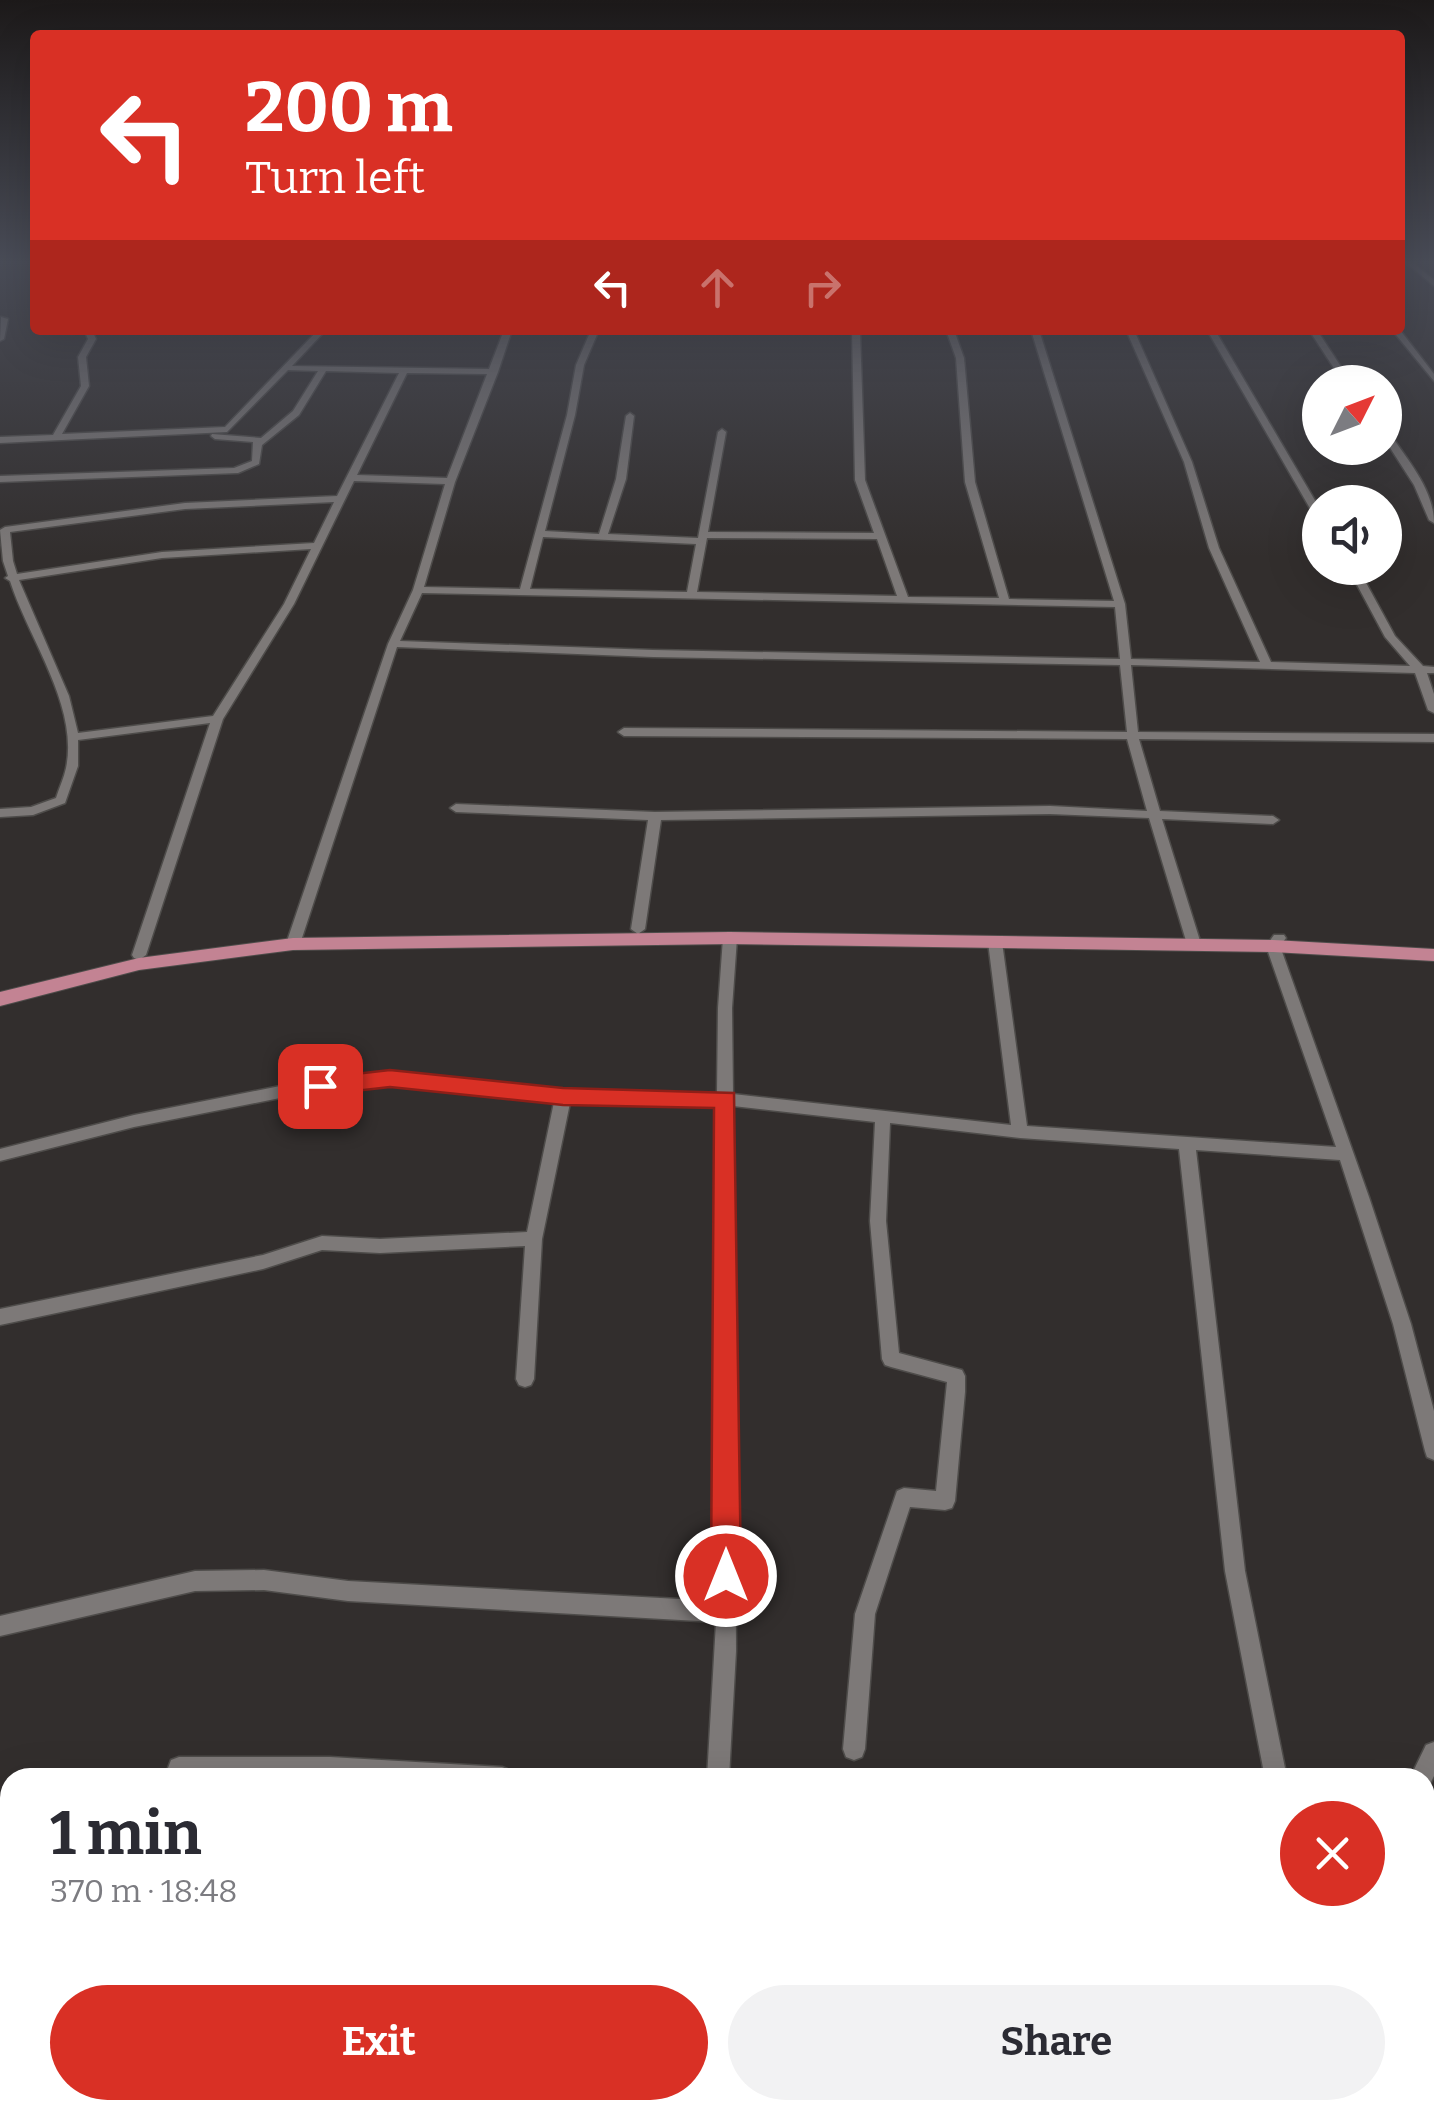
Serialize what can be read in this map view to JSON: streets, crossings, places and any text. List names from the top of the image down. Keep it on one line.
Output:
{"north":"top right","page":{"turn":["200 m","Turn left"],"heading":["1 min","370 m · 18:48"],"buttons":["Exit","Share"]}}
